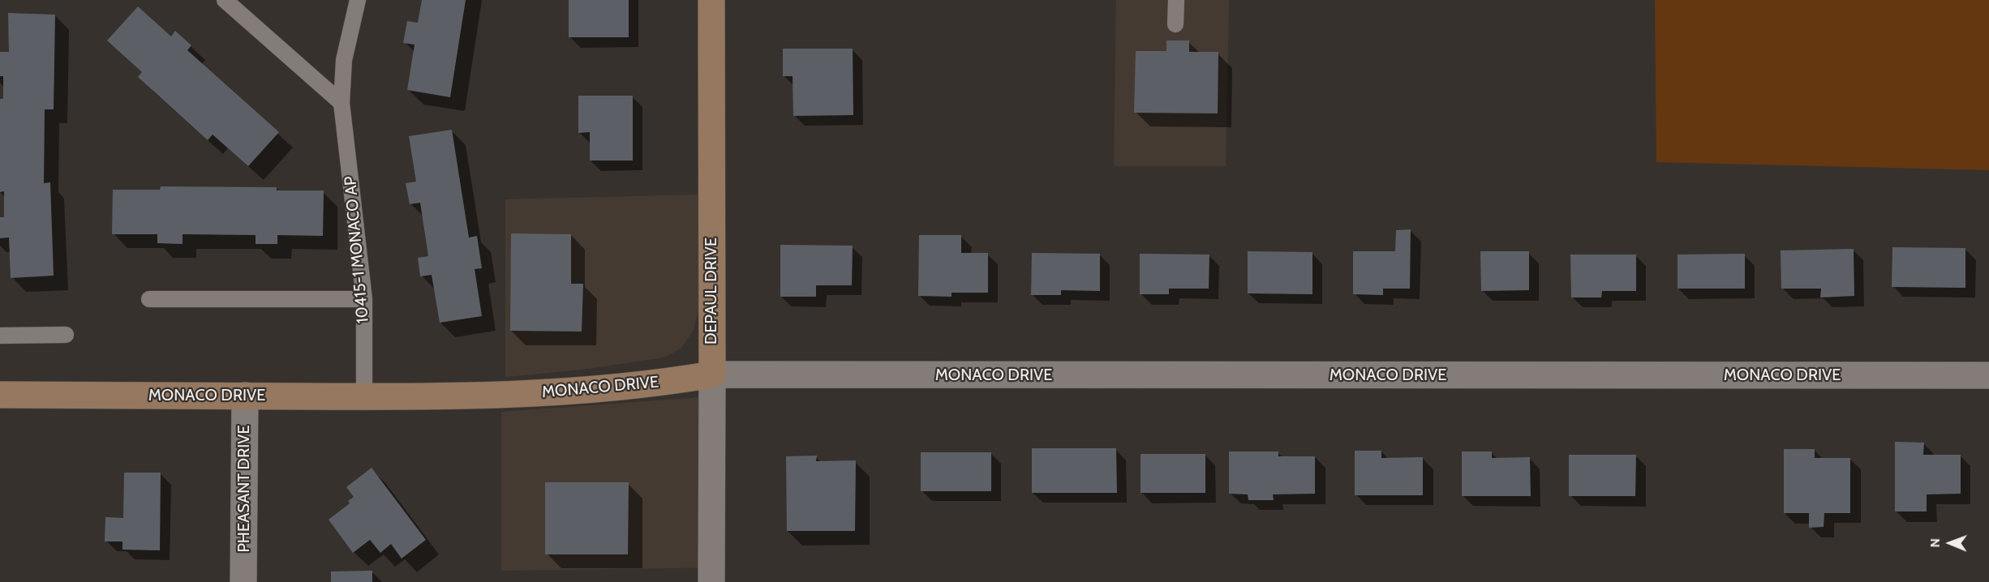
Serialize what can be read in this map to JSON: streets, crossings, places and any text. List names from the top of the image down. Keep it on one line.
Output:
{"streets":{"street":["DEPAUL DRIVE","MONACO DRIVE","PHEASANT DRIVE"],"lane":["10415-1 MONACO AP"]},"crossings":[["10415-1 MONACO AP","MONACO DRIVE"],["DEPAUL DRIVE","MONACO DRIVE"],["MONACO DRIVE","PHEASANT DRIVE"]],"north":"left"}
